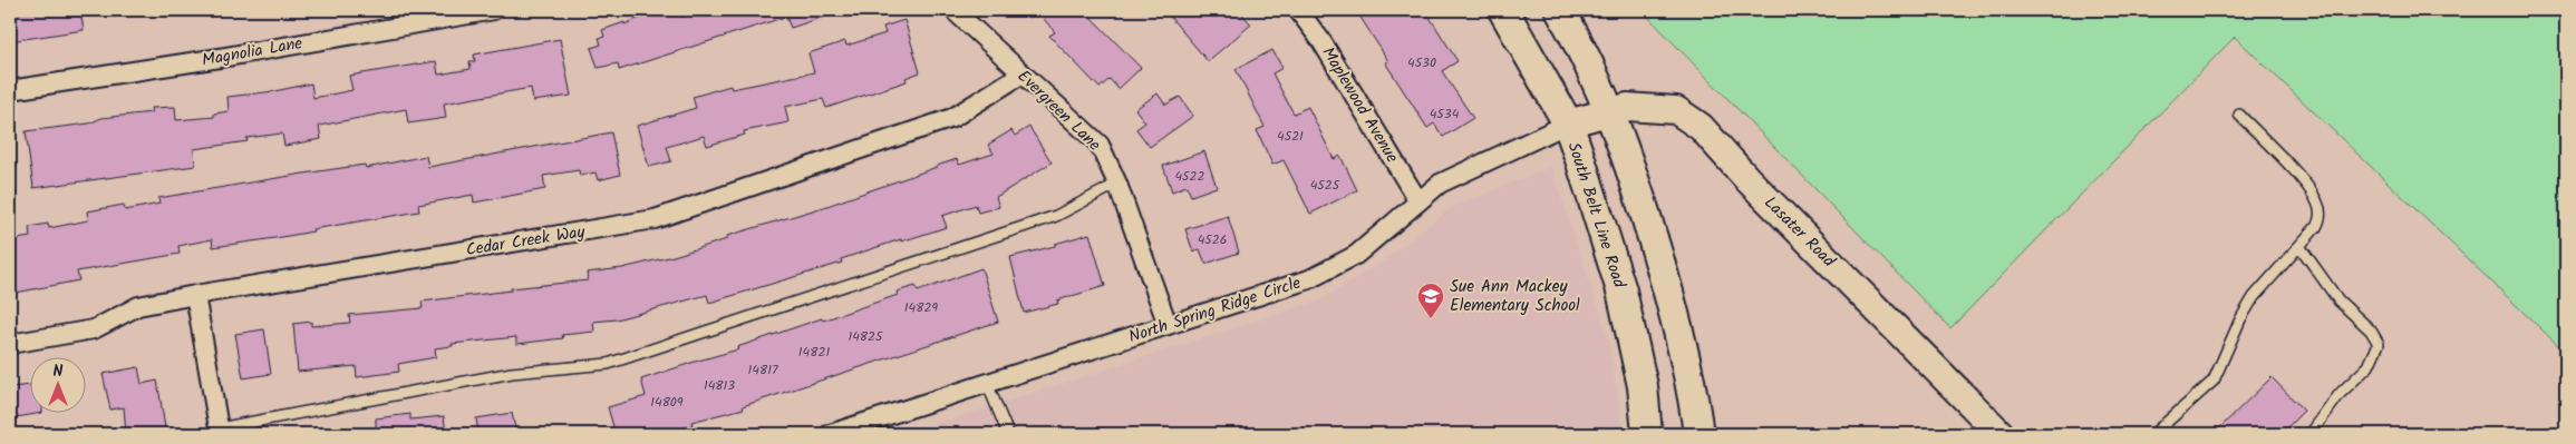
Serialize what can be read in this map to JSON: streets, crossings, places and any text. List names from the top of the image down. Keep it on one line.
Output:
{"streets":{"main road":["South Belt Line Road"],"street":["Magnolia Lane","Maplewood Avenue","Evergreen Lane","Lasater Road","Cedar Creek Way","North Spring Ridge Circle"]},"crossings":[["Maplewood Avenue","North Spring Ridge Circle"],["Evergreen Lane","Cedar Creek Way"],["Evergreen Lane","North Spring Ridge Circle"],["South Belt Line Road","Lasater Road"],["South Belt Line Road","North Spring Ridge Circle"],["Lasater Road","North Spring Ridge Circle"]],"places":{"school or university":["Sue Ann Mackey Elementary School"]},"house_numbers":["4530","4534","4521","4522","4525","4526","14829","14825","14821","14817","14813","14809"],"north":"top"}
